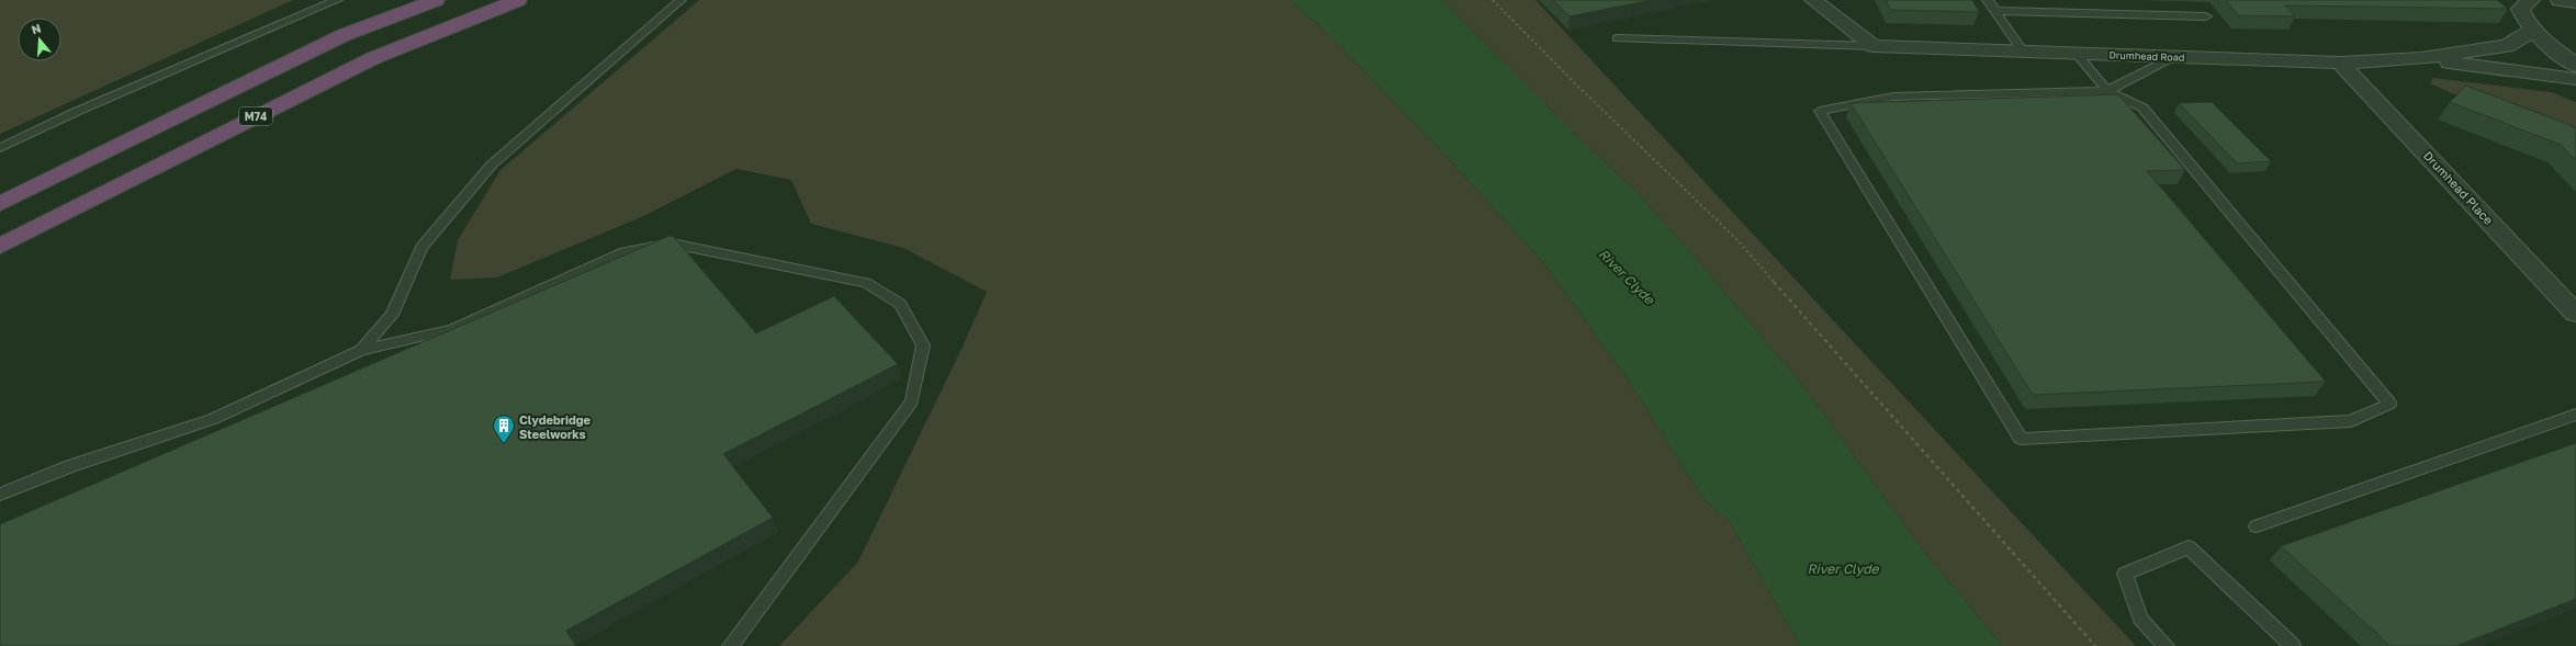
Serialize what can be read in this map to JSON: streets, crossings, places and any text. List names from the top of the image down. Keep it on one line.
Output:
{"streets":{"highway":["M74"],"street":["Drumhead Road","Drumhead Place"]},"crossings":[["Drumhead Road","Drumhead Place"]],"water":["River Clyde"],"places":{"building":["Clydebridge Steelworks"]},"north":"top"}
